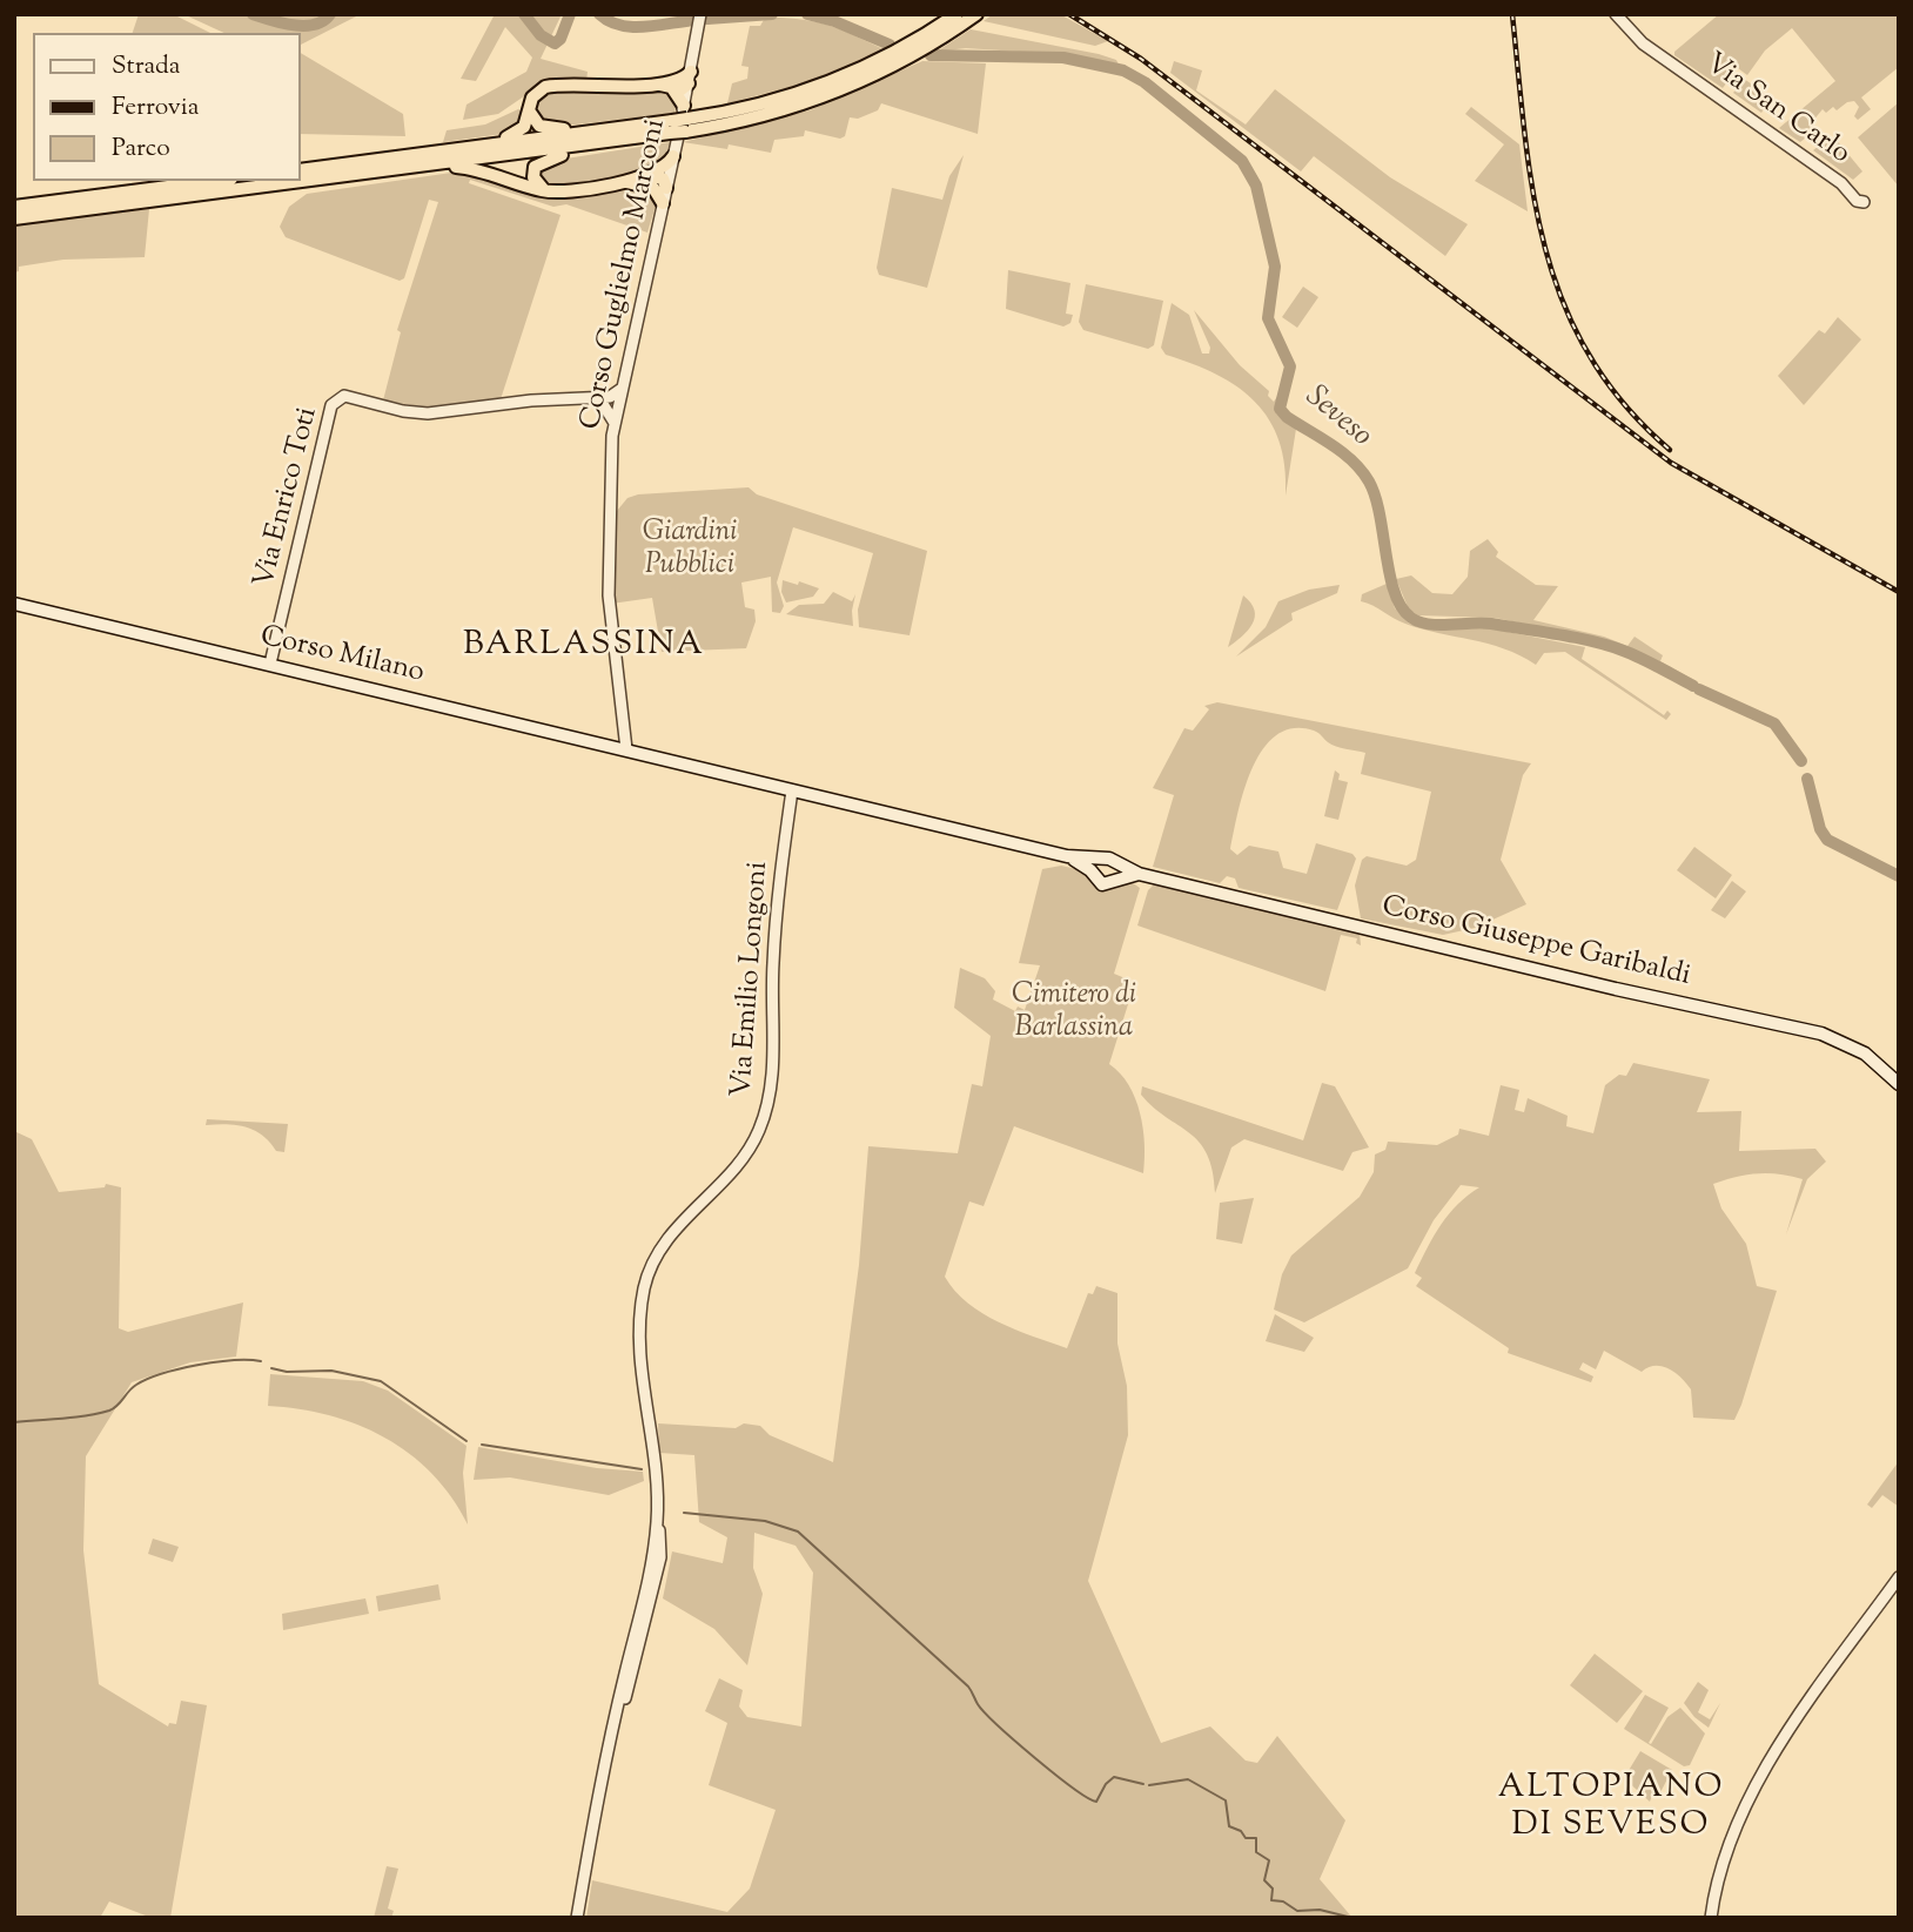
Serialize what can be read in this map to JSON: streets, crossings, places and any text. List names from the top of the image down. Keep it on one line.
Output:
{"streets":{"main road":["Corso Milano","Corso Giuseppe Garibaldi"],"street":["Via San Carlo","Corso Guglielmo Marconi","Via Enrico Toti","Via Emilio Longoni"]},"crossings":[["Corso Guglielmo Marconi","Corso Milano"],["Via Enrico Toti","Corso Milano"],["Corso Milano","Via Emilio Longoni"]],"districts":["BARLASSINA","ALTOPIANO DI SEVESO"],"water":["Seveso"],"parks":["Giardini Pubblici","Cimitero di Barlassina"],"legend":["Strada","Ferrovia","Parco"]}
